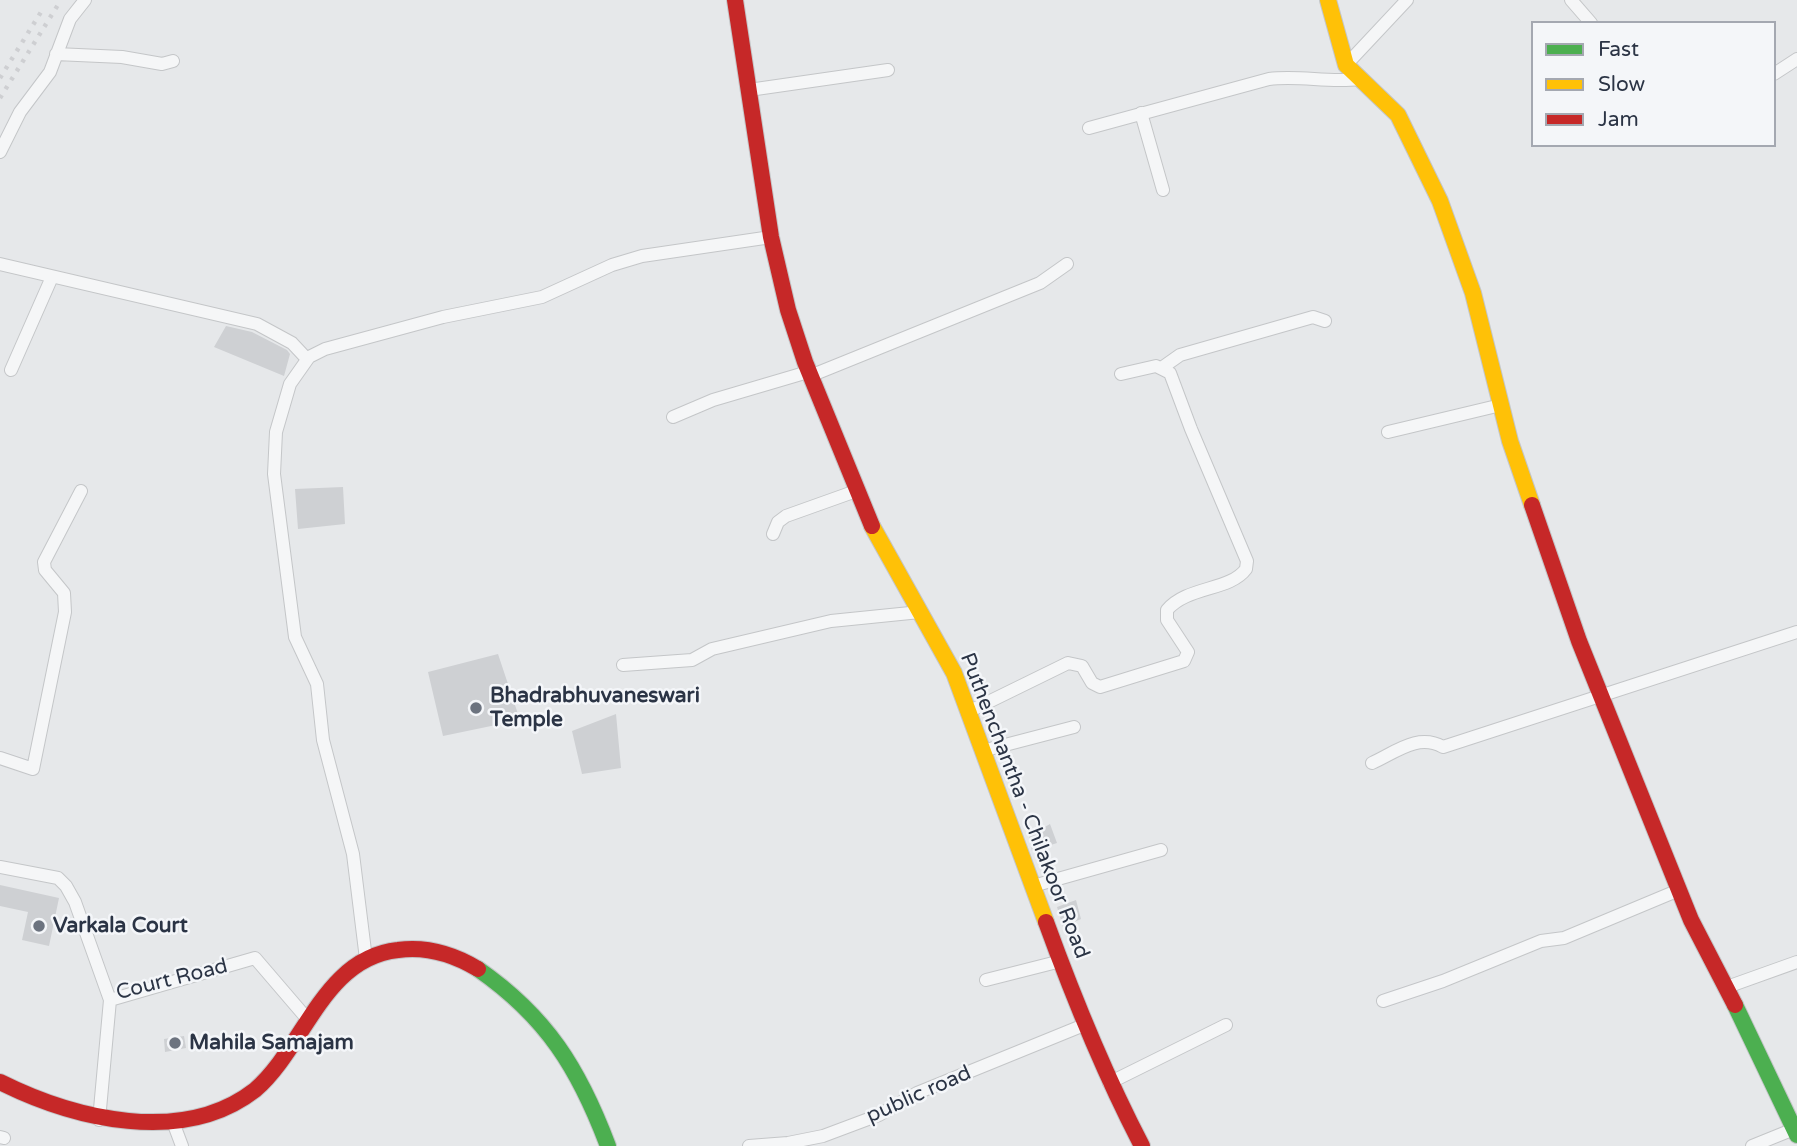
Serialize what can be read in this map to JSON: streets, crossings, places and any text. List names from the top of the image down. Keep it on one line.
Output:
{"streets":{"main road":["Puthenchantha - Chilakoor Road"],"street":["Court Road","public road"]},"crossings":[["Puthenchantha - Chilakoor Road","public road"]],"places":["Bhadrabhuvaneswari Temple","Varkala Court","Mahila Samajam"],"legend":["Fast","Slow","Jam"]}
